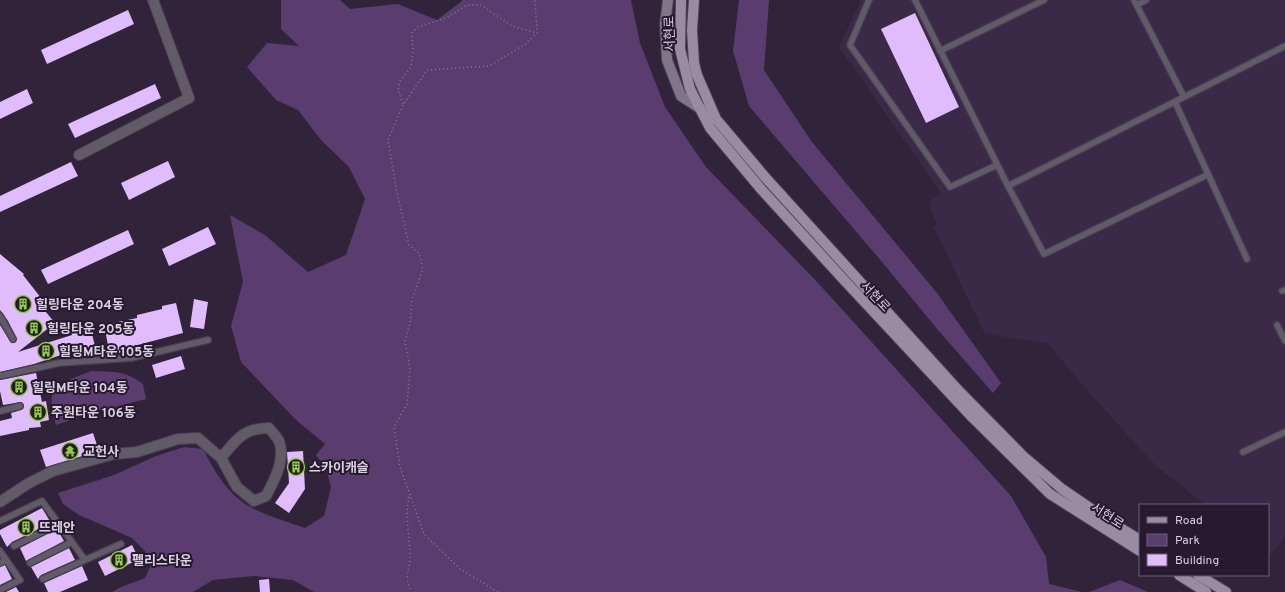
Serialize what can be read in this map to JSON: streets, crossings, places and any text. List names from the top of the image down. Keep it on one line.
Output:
{"streets":{"main road":["서현로"]},"places":{"building":["힐링타운 204동","힐링타운 205동","힐링M타운 105동","힐링M타운 104동","주원타운 106동","스카이캐슬","뜨레안","펠리스타운"],"temple":["교헌사"]},"legend":["Road","Park","Building"]}
